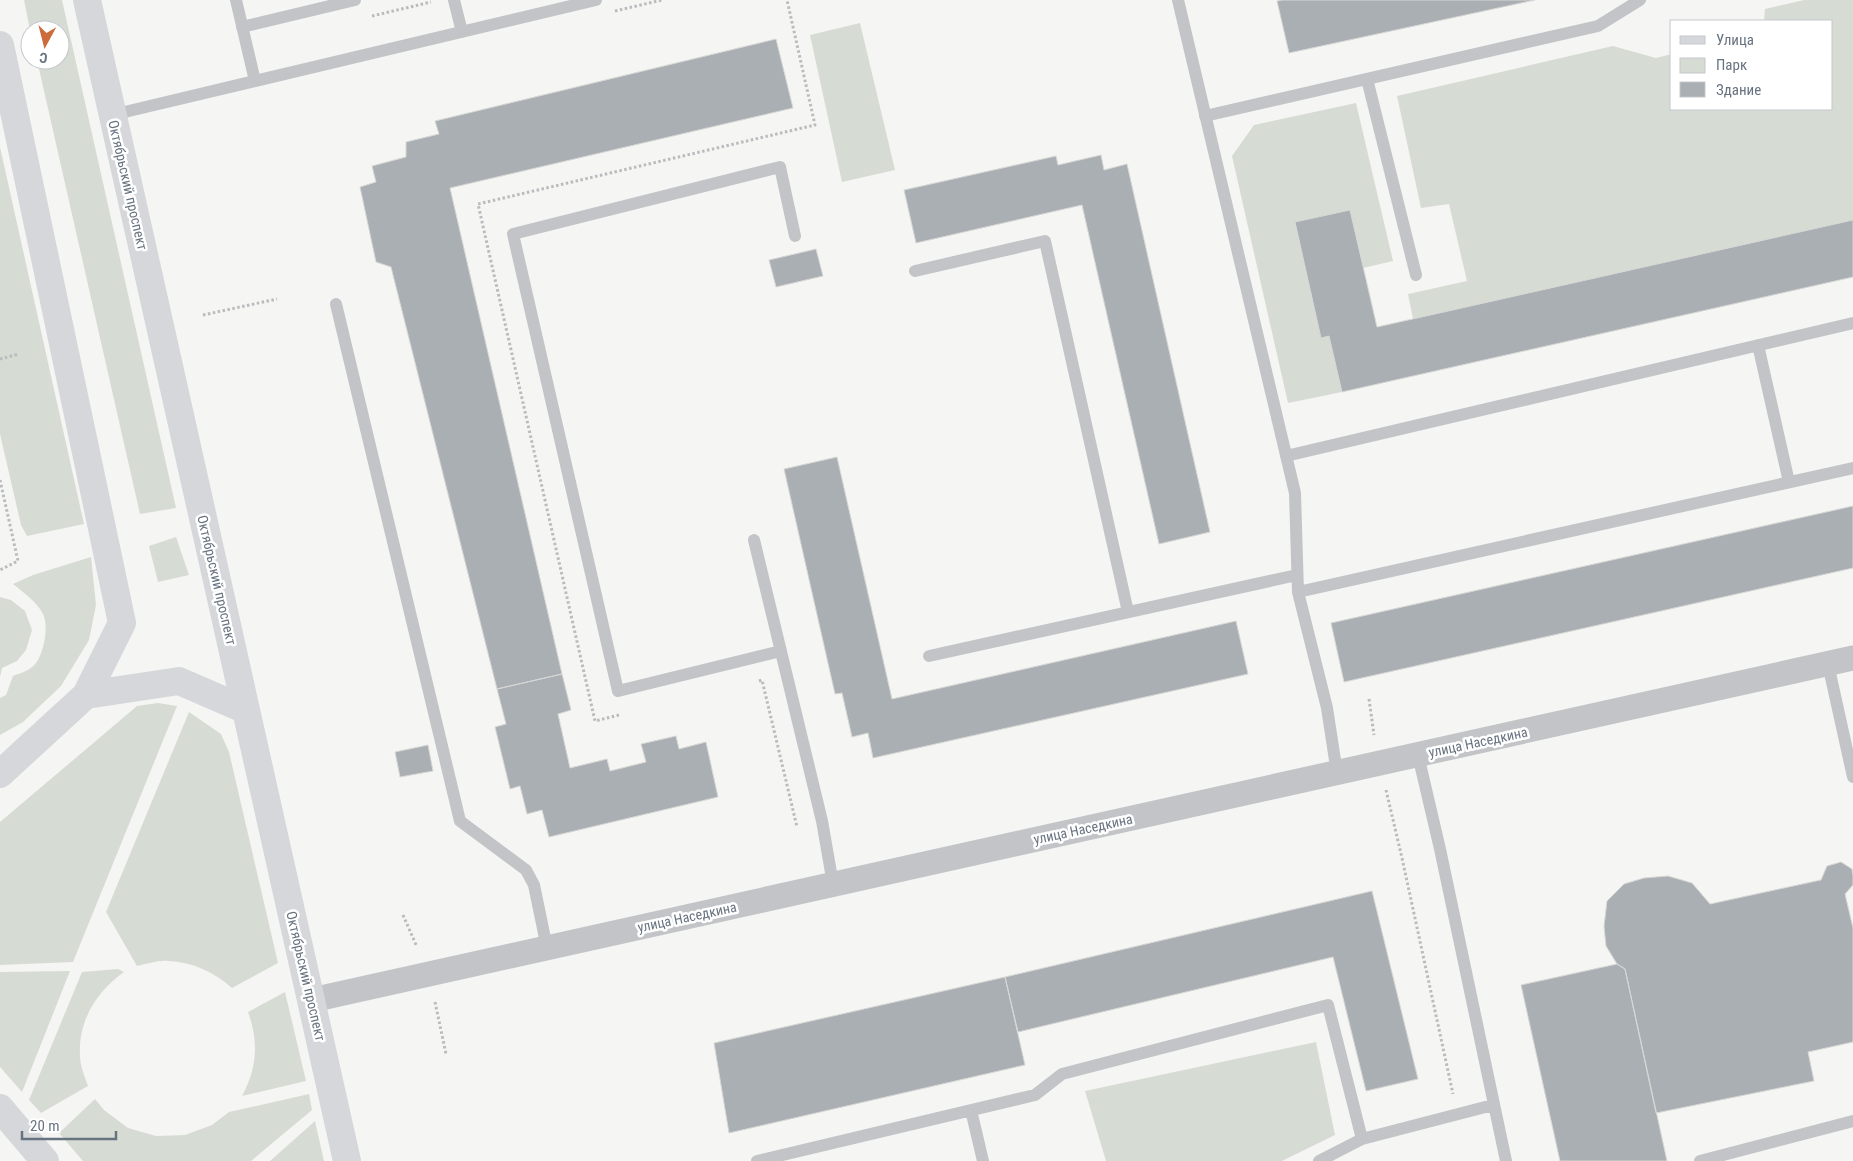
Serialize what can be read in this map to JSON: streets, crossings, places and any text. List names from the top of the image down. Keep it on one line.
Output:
{"streets":{"main road":["Октябрьский проспект"],"street":["улица Наседкина"]},"crossings":[["Октябрьский проспект","улица Наседкина"]],"legend":["Улица","Парк","Здание"],"scale_bar":"20 m","north":"bottom"}
